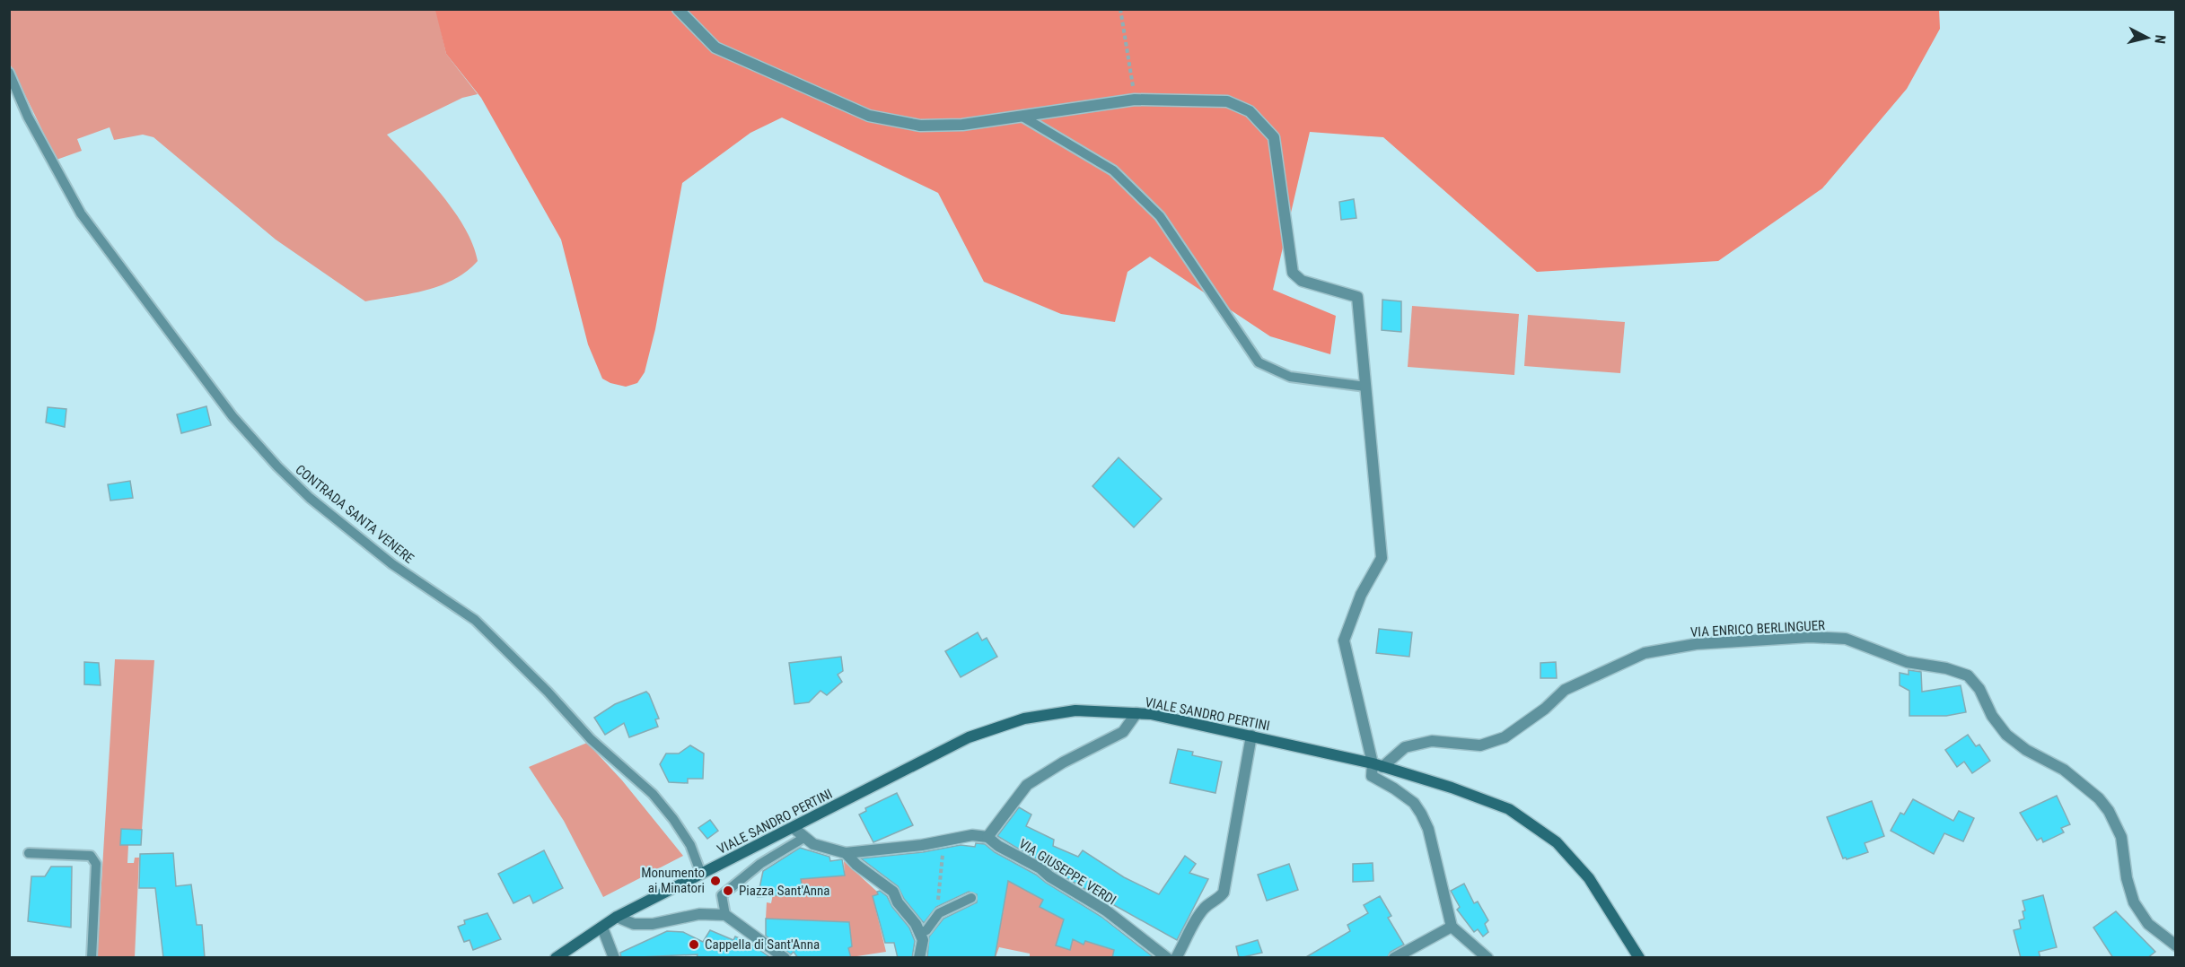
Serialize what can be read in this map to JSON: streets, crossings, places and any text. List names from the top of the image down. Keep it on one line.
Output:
{"streets":{"street":["VIA ENRICO BERLINGUER","VIALE SANDRO PERTINI","VIA GIUSEPPE VERDI"],"lane":["CONTRADA SANTA VENERE"]},"crossings":[["CONTRADA SANTA VENERE","VIALE SANDRO PERTINI"],["VIA ENRICO BERLINGUER","VIALE SANDRO PERTINI"]],"places":["Monumento ai Minatori","Piazza Sant'Anna","Cappella di Sant'Anna"],"north":"right"}
